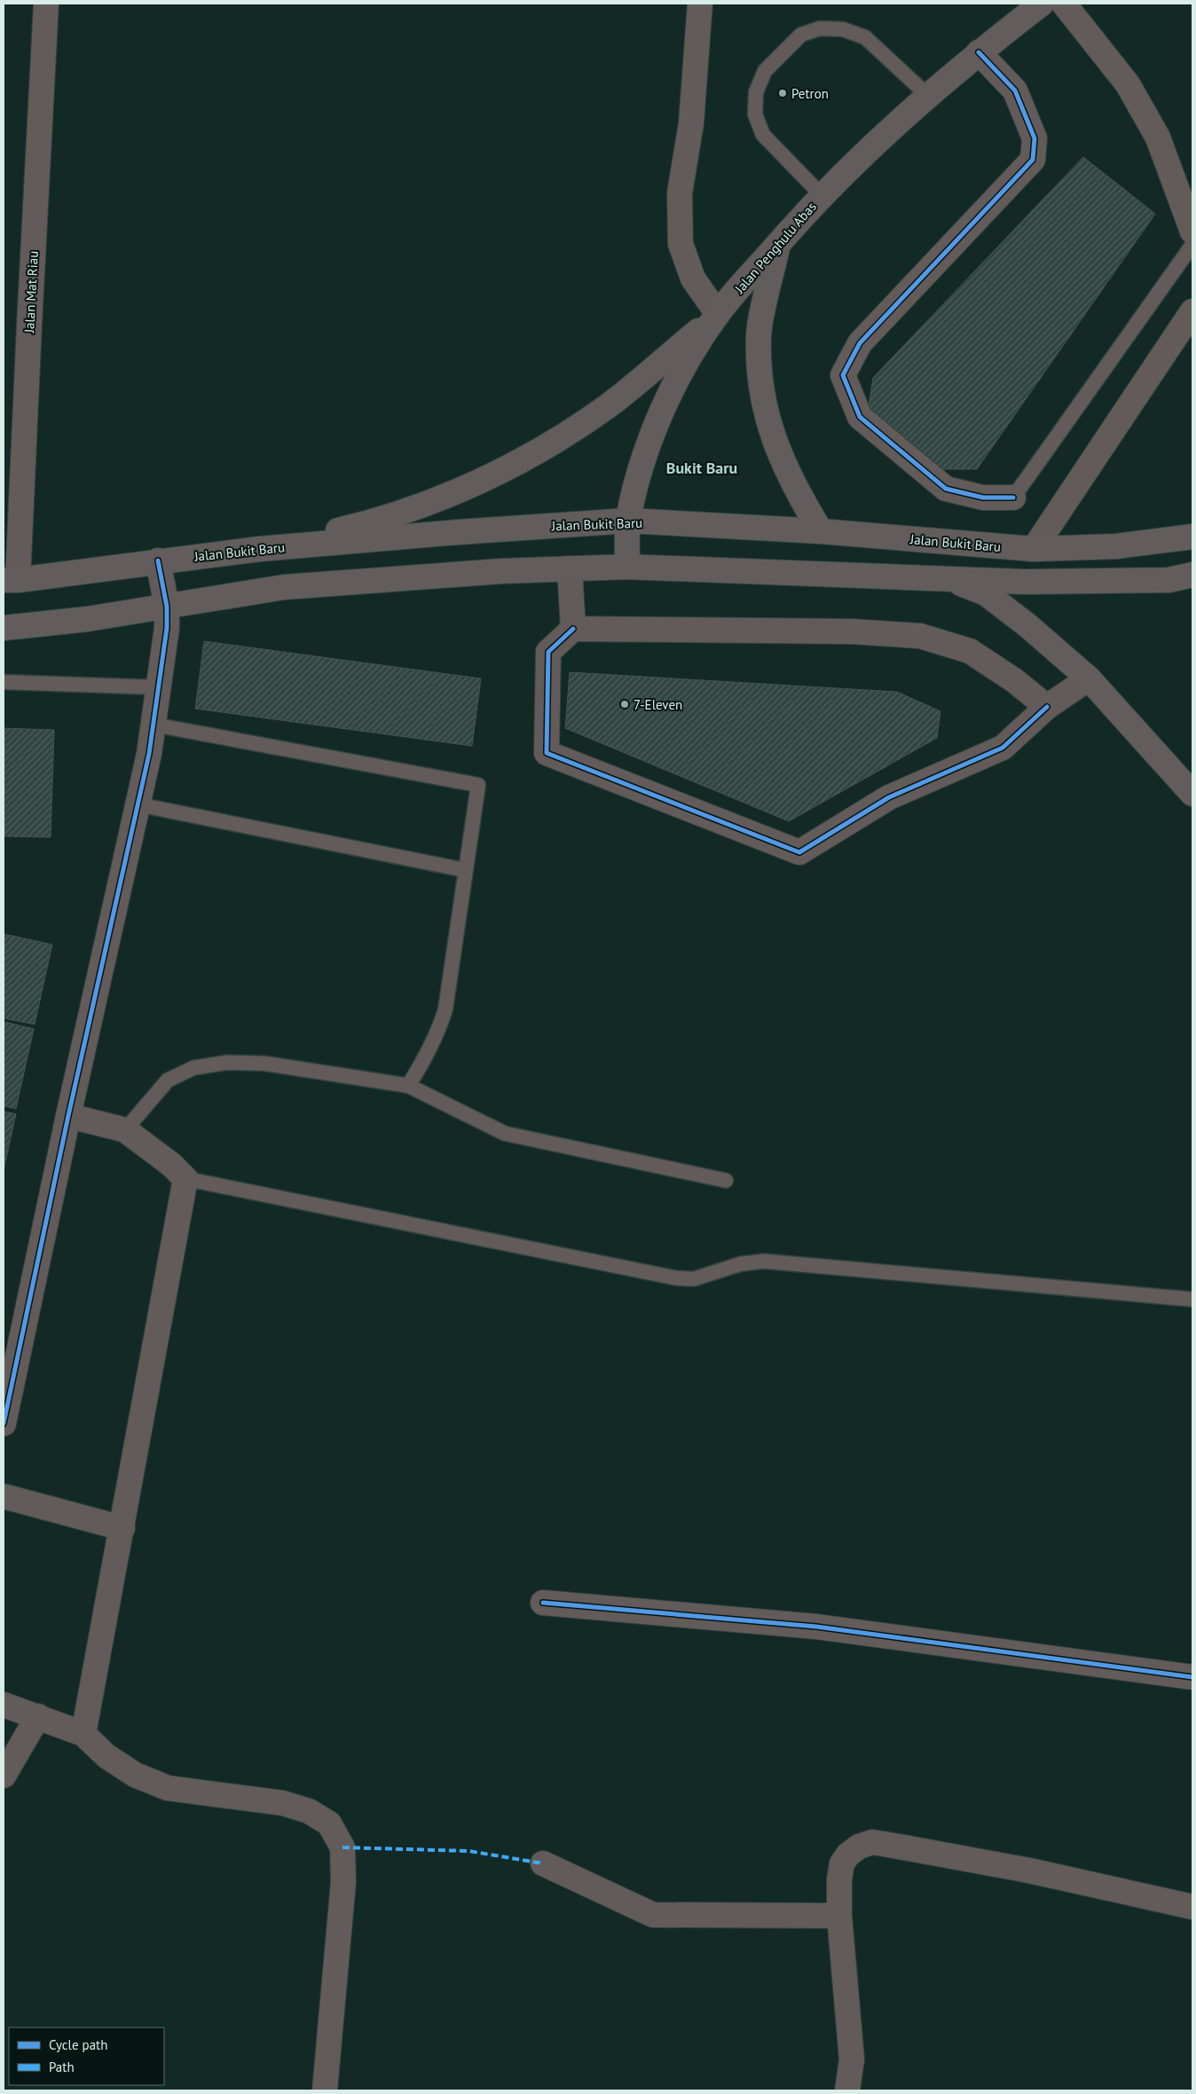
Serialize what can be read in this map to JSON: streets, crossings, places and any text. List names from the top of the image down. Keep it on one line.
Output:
{"streets":{"main road":["Jalan Penghulu Abas","Jalan Bukit Baru"],"street":["Jalan Mat Riau"]},"crossings":[["Jalan Penghulu Abas","Jalan Bukit Baru"],["Jalan Mat Riau","Jalan Bukit Baru"]],"districts":["Bukit Baru"],"places":["Petron","7-Eleven"],"legend":["Cycle path","Path"]}
